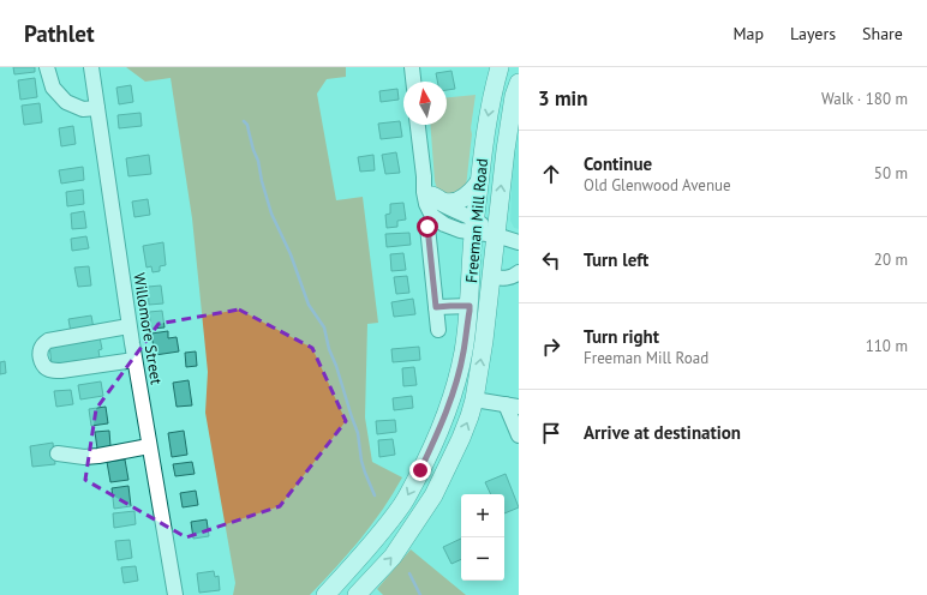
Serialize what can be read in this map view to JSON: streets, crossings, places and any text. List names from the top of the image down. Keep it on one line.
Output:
{"streets":{"main road":["Freeman Mill Road"],"street":["Willomore Street"]},"north":"top","page":{"header":"Pathlet","nav":["Map","Layers","Share"],"heading":["3 min","Walk · 180 m"],"list":[["Continue","Old Glenwood Avenue","50 m"],["Turn left","20 m"],["Turn right","Freeman Mill Road","110 m"],"Arrive at destination"],"map_buttons":["+","−"]}}
